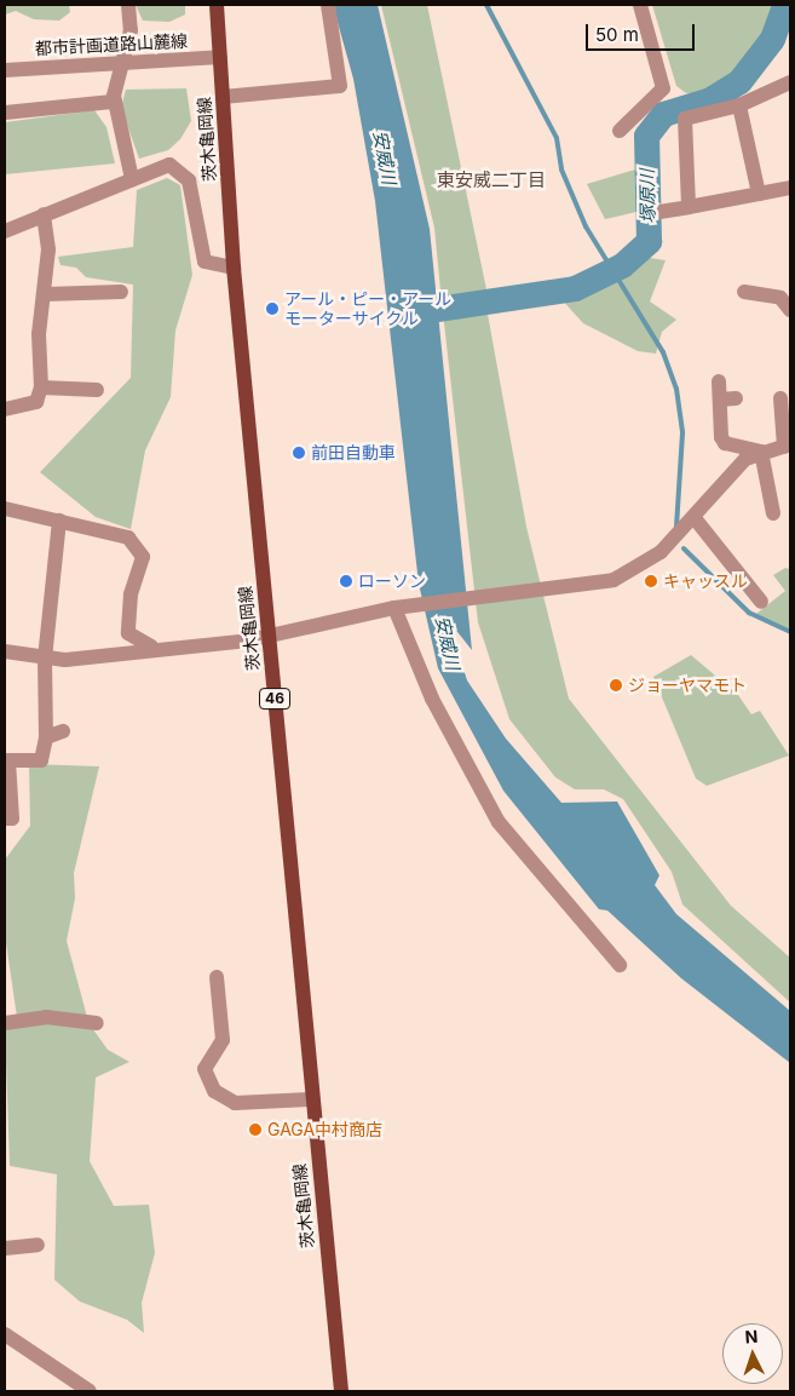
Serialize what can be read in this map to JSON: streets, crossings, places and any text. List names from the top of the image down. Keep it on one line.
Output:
{"streets":{"main road":["茨木亀岡線","46"],"street":["都市計画道路山麓線"]},"crossings":[["都市計画道路山麓線","茨木亀岡線"]],"districts":["東安威二丁目"],"water":["安威川","塚原川"],"places":["アール・ピー・アール モーターサイクル","前田自動車","ローソン","キャッスル","ジョーヤマモト","GAGA中村商店"],"scale_bar":"50 m","north":"top"}
